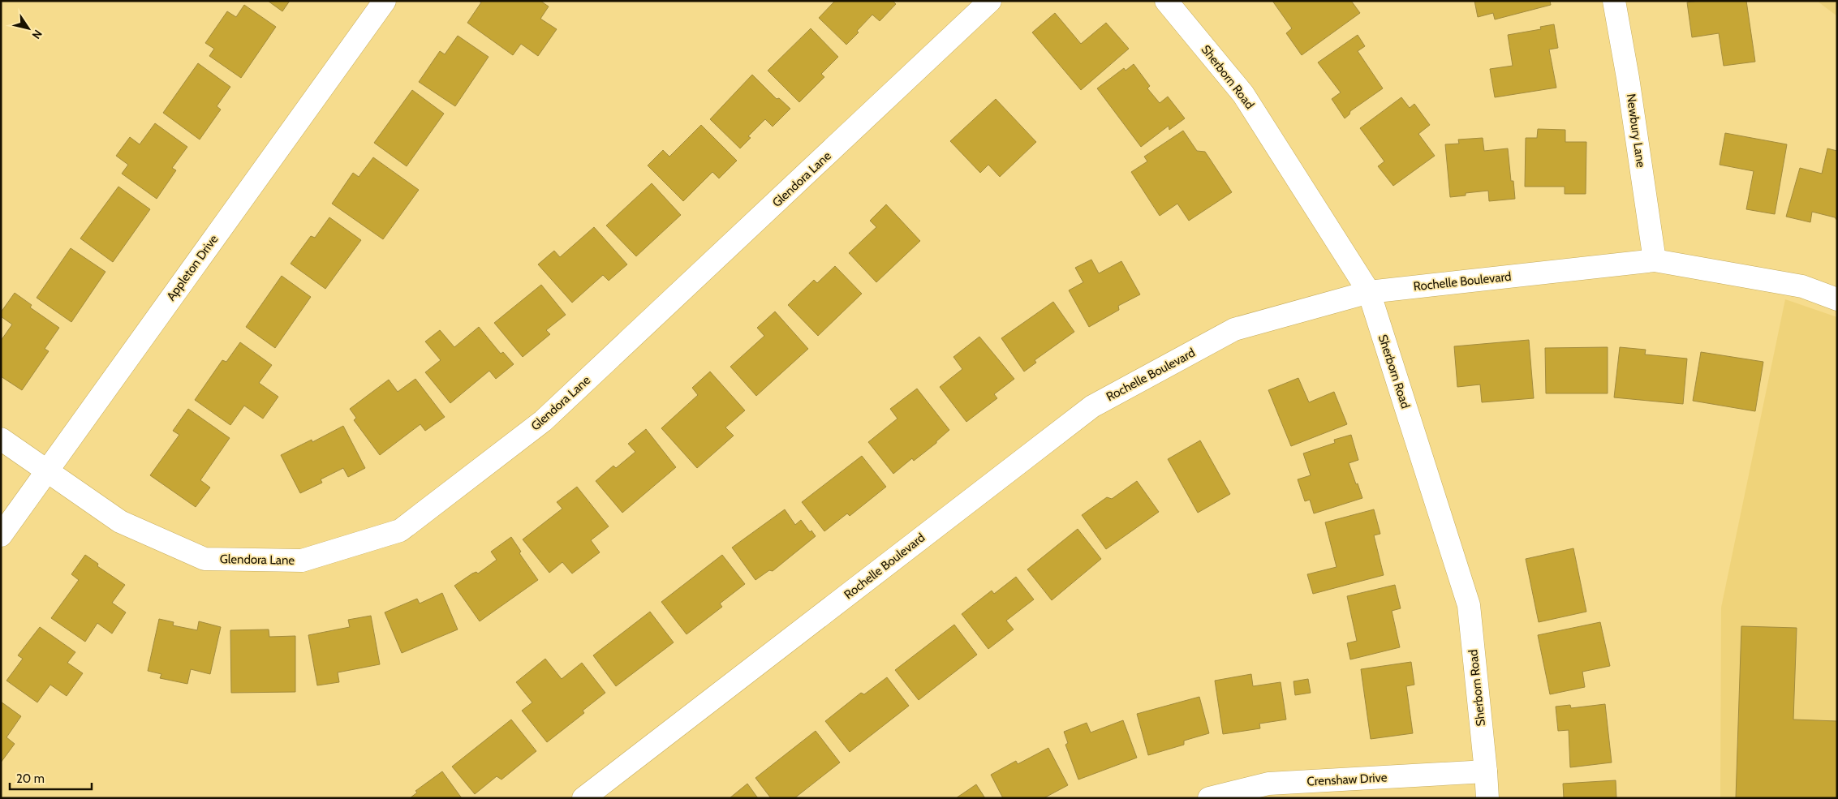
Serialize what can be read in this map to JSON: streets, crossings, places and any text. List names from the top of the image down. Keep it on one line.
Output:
{"streets":{"street":["Sherborn Road","Newbury Lane","Glendora Lane","Appleton Drive","Rochelle Boulevard","Crenshaw Drive"]},"crossings":[["Sherborn Road","Rochelle Boulevard"],["Sherborn Road","Crenshaw Drive"],["Newbury Lane","Rochelle Boulevard"],["Glendora Lane","Appleton Drive"]],"scale_bar":"20 m","north":"bottom right"}
